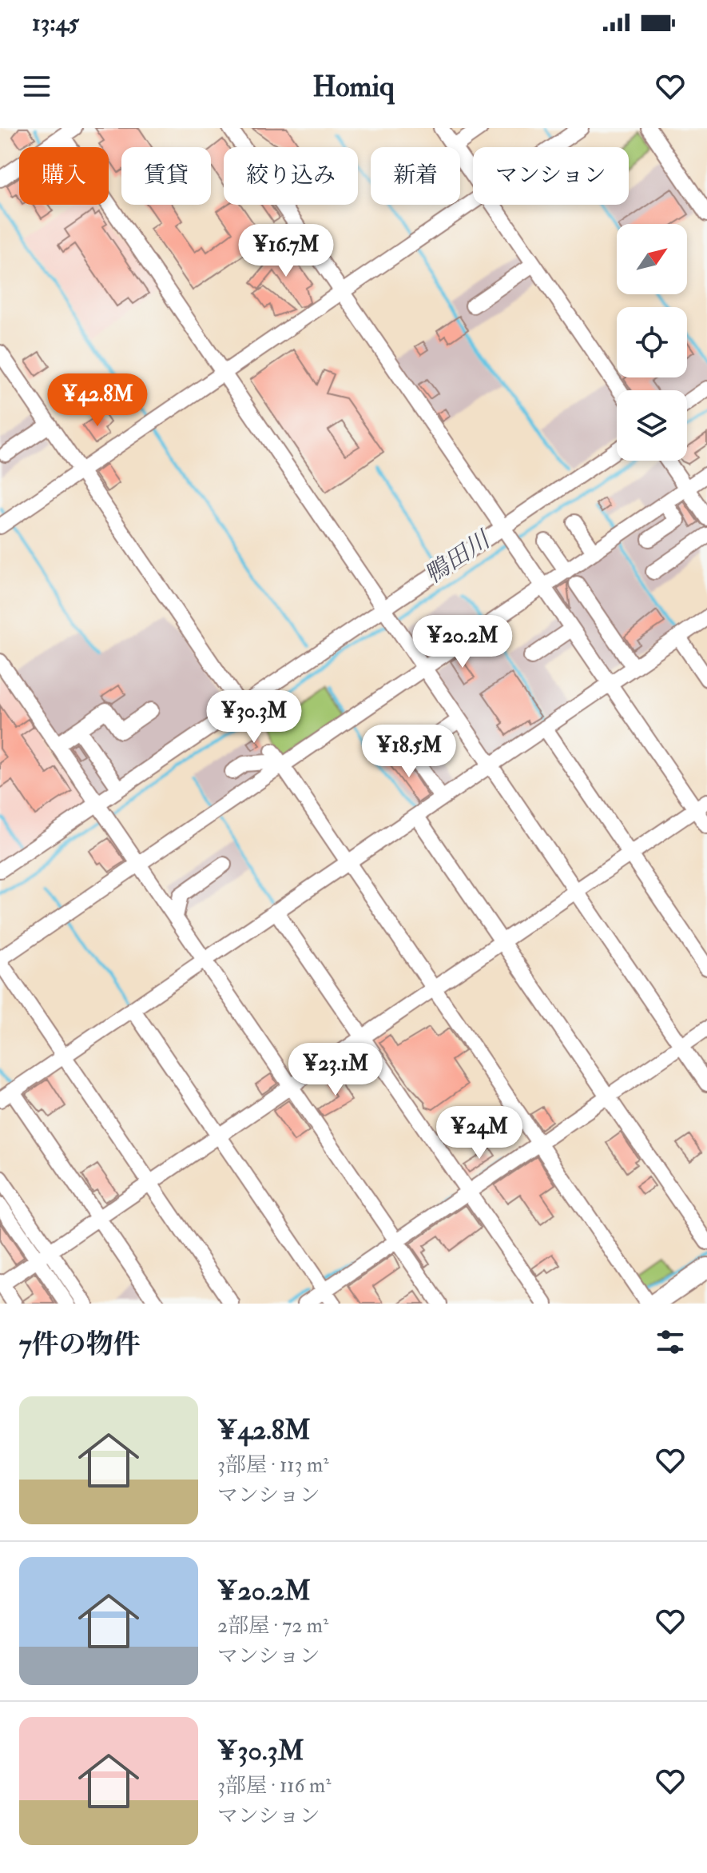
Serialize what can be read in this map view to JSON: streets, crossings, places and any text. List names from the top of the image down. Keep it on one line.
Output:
{"water":["鴨田川"],"north":"top right","page":{"status":"13:45","header":"Homiq","chip":["購入","賃貸","絞り込み","新着","マンション"],"price":["¥16.7M","¥42.8M","¥20.2M","¥30.3M","¥18.5M","¥23.1M","¥24M"],"heading":"7件の物件","list":[{"name":"¥42.8M","note":"3部屋 · 113 m² · マンション"},{"name":"¥20.2M","note":"2部屋 · 72 m² · マンション"},{"name":"¥30.3M","note":"3部屋 · 116 m² · マンション"}]}}
